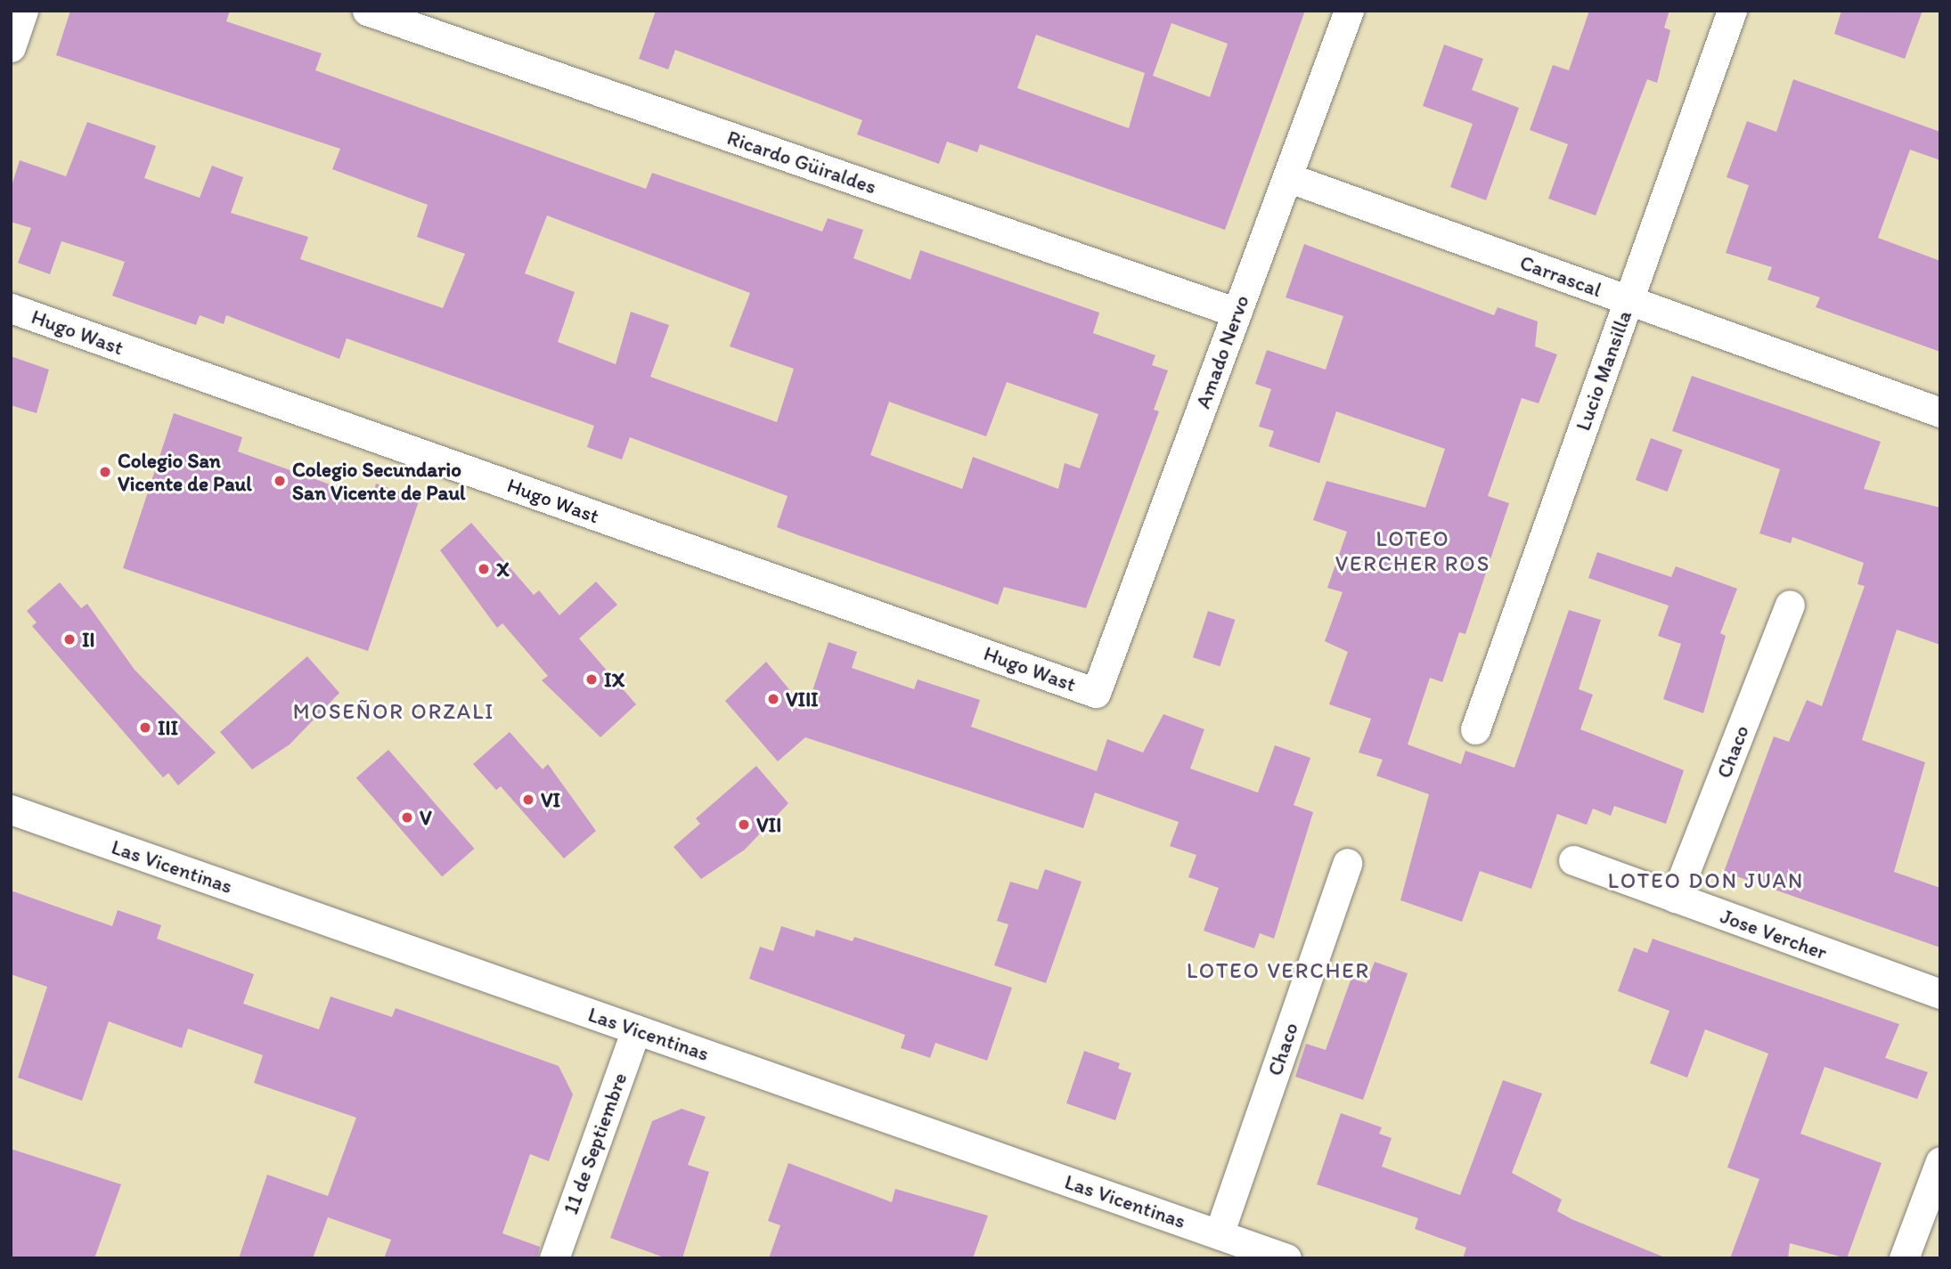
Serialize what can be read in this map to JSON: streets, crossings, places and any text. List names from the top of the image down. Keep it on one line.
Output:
{"streets":{"street":["Ricardo Güiraldes","Carrascal","Hugo Wast","Amado Nervo","Lucio Mansilla","Chaco","Las Vicentinas","Jose Vercher","11 de Septiembre"]},"crossings":[["Ricardo Güiraldes","Amado Nervo"],["Carrascal","Amado Nervo"],["Carrascal","Lucio Mansilla"],["Hugo Wast","Amado Nervo"],["Chaco","Las Vicentinas"],["Chaco","Jose Vercher"],["Las Vicentinas","11 de Septiembre"]],"districts":["LOTEO VERCHER ROS","MOSEÑOR ORZALI","LOTEO DON JUAN","LOTEO VERCHER"],"places":["Colegio San Vicente de Paul","Colegio Secundario San Vicente de Paul","X","II","IX","VIII","III","VI","V","VII"]}
